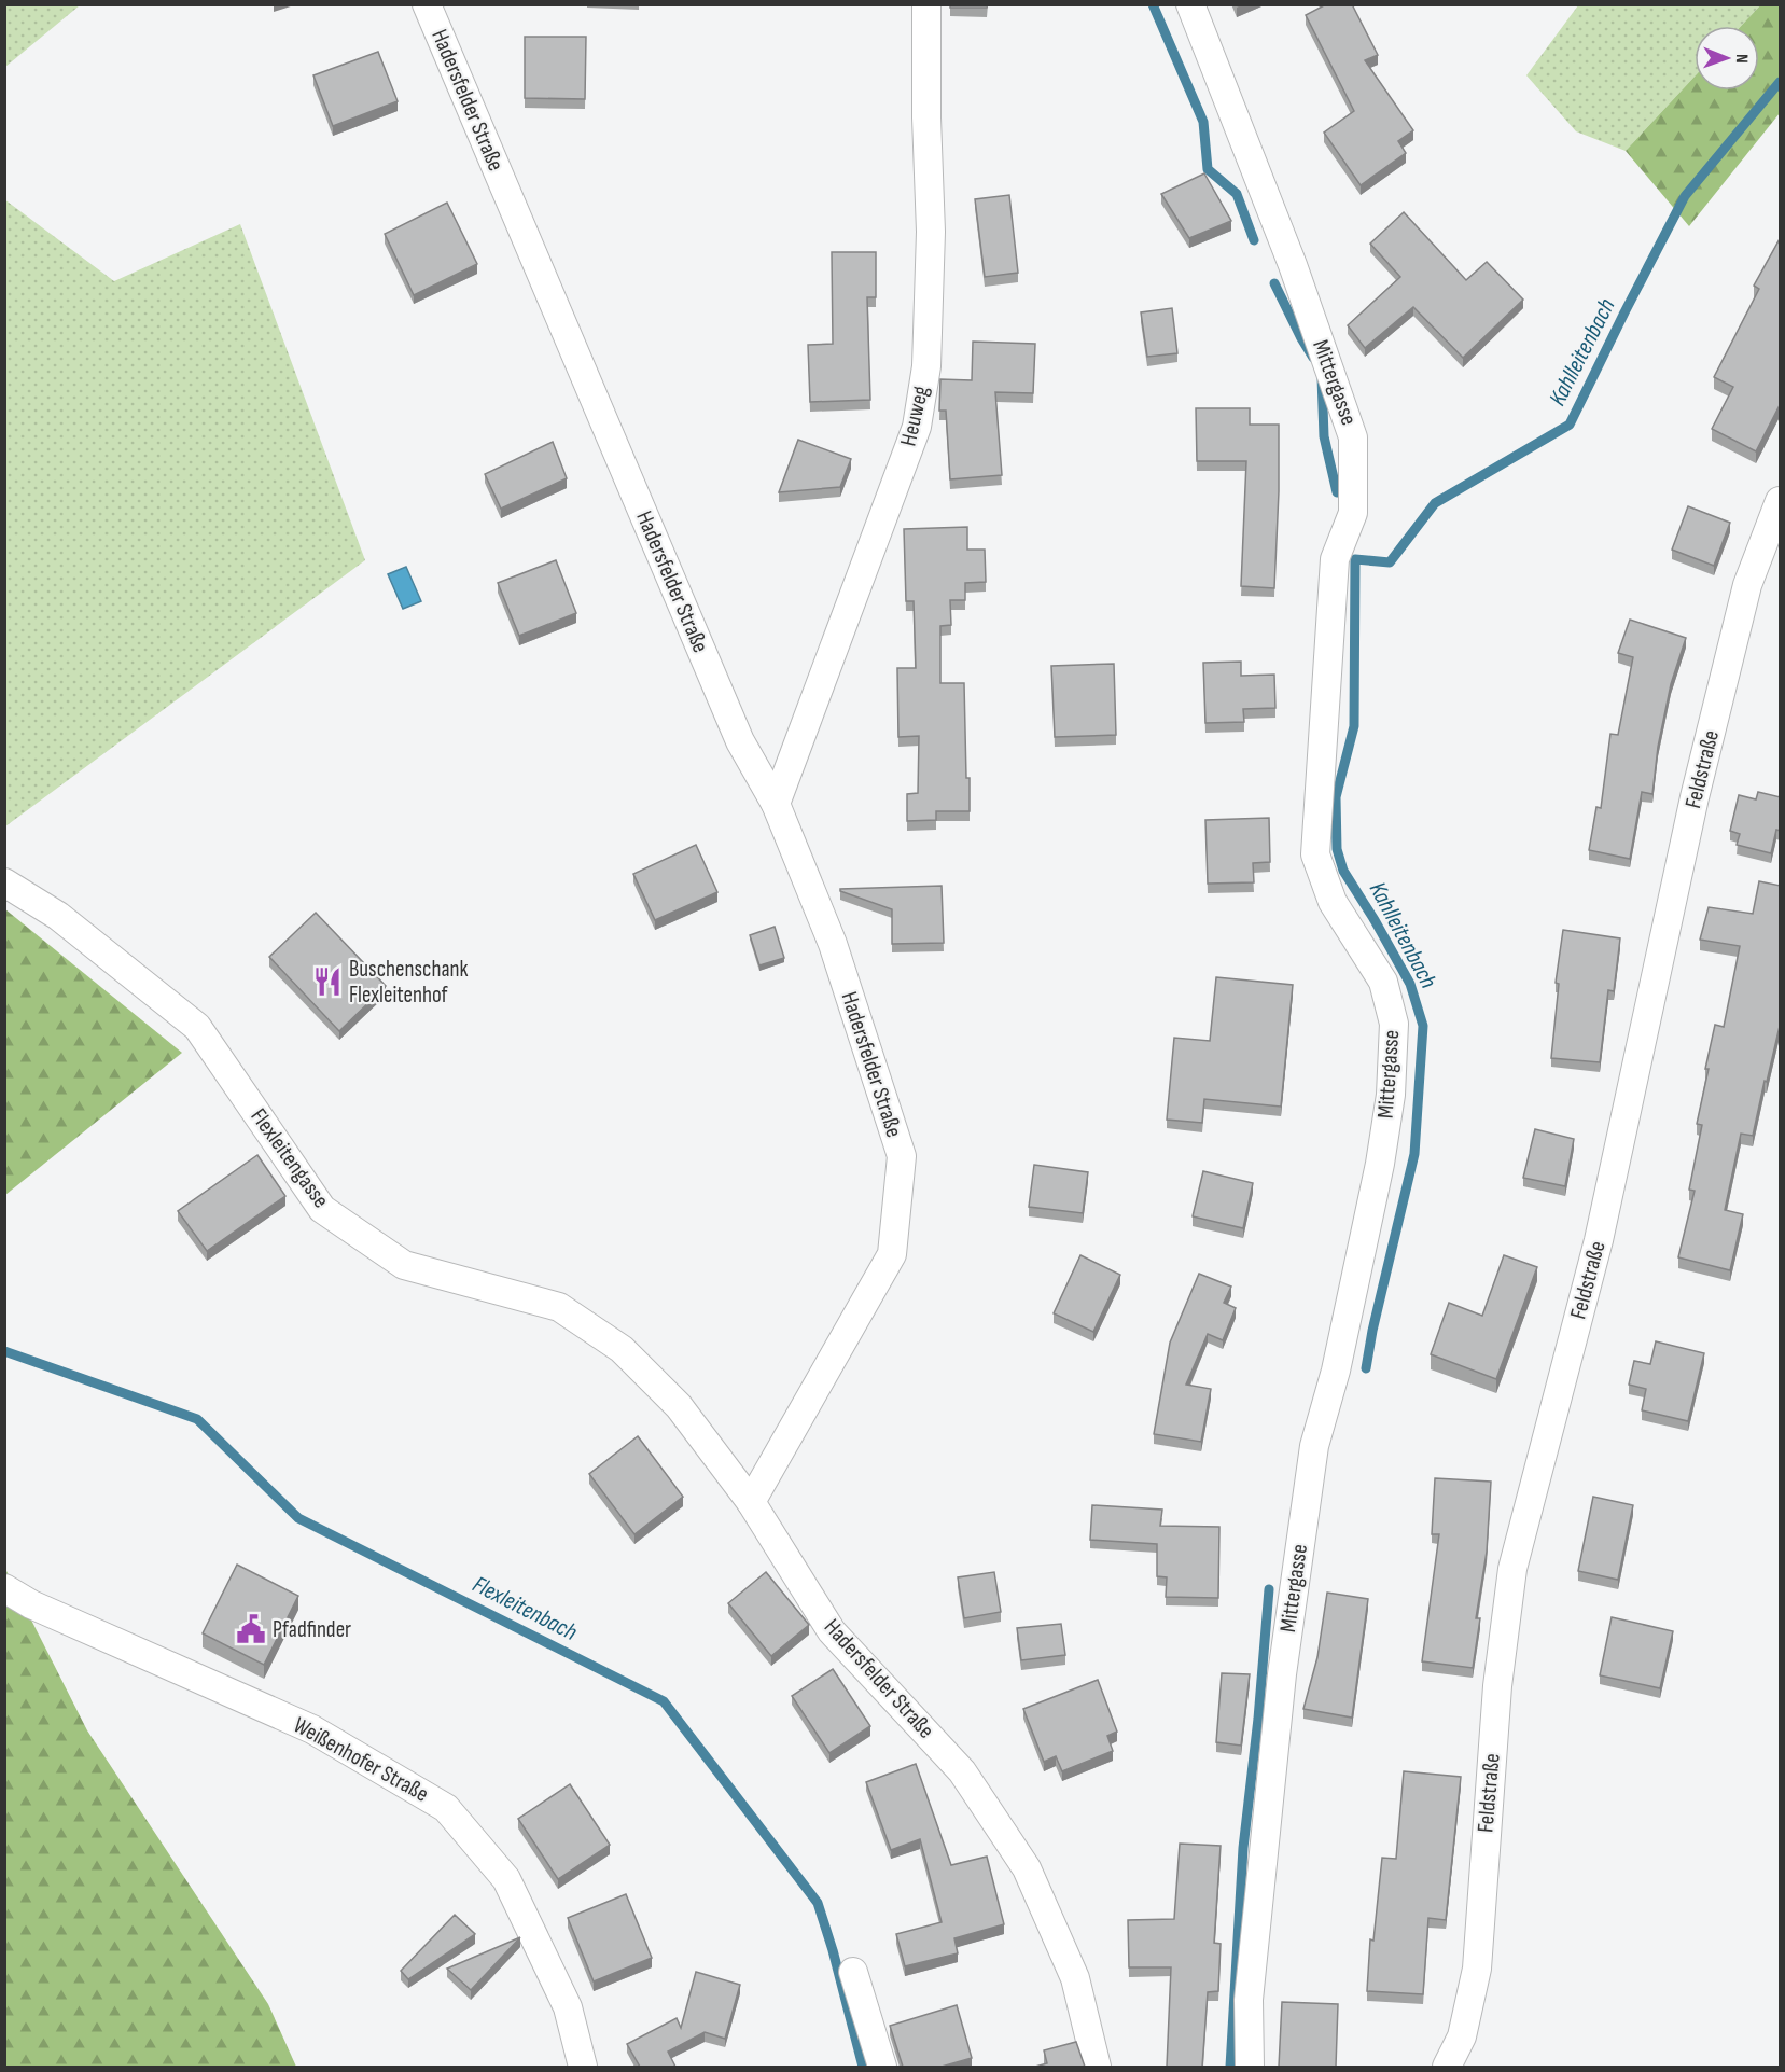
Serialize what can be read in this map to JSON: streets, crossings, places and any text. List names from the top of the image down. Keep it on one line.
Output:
{"streets":{"street":["Hadersfelder Straße","Mittergasse","Heuweg","Feldstraße","Flexleitengasse","Weißenhofer Straße"]},"crossings":[["Hadersfelder Straße","Heuweg"],["Hadersfelder Straße","Flexleitengasse"]],"water":["Kahlleitenbach","Flexleitenbach"],"places":{"restaurant":["Buschenschank Flexleitenhof"],"public building":["Pfadfinder"]},"north":"right"}
